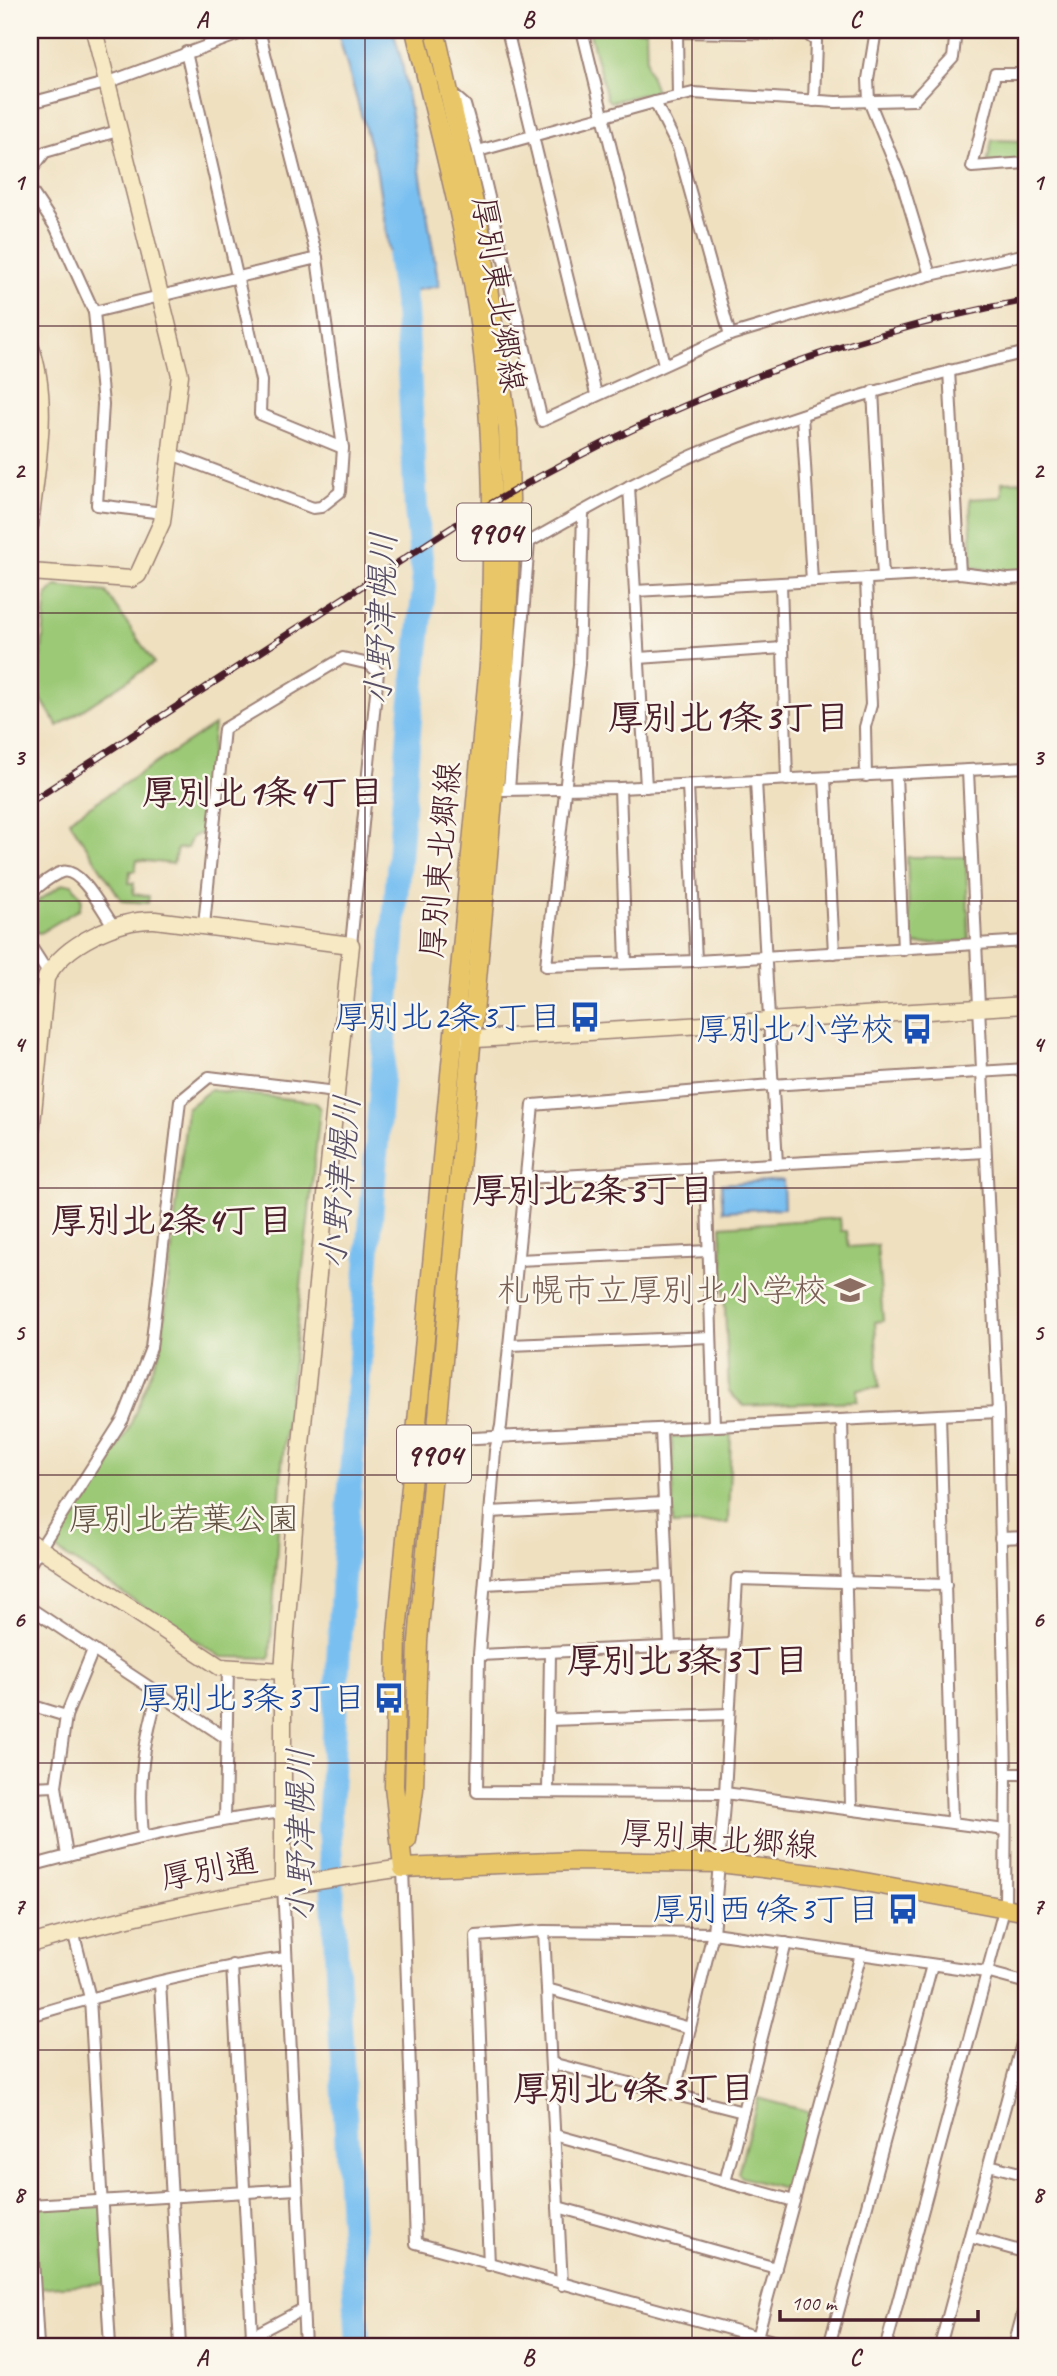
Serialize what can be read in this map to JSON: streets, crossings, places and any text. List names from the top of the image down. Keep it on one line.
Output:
{"streets":{"main road":["厚別東北郷線","9904"],"street":["厚別通"]},"crossings":[["厚別東北郷線","厚別通"]],"districts":["厚別北1条3丁目","厚別北1条4丁目","厚別北2条3丁目","厚別北2条4丁目","厚別北3条3丁目","厚別北4条3丁目"],"water":["小野津幌川"],"parks":["厚別北若葉公園"],"places":{"bus stop":["厚別北2条3丁目","厚別北小学校","厚別北3条3丁目","厚別西4条3丁目"],"school or university":["札幌市立厚別北小学校"]},"scale_bar":"100 m","grid":{"columns":["A","B","C"],"rows":["1","2","3","4","5","6","7","8"]}}
